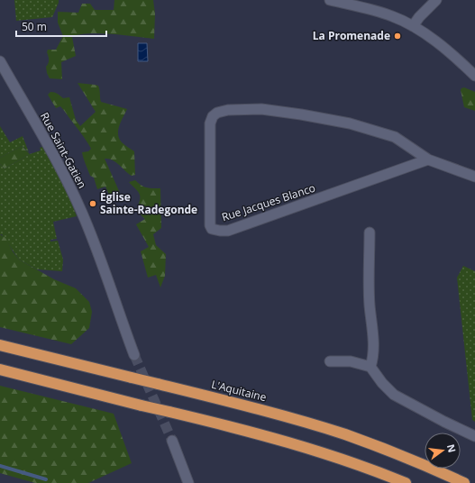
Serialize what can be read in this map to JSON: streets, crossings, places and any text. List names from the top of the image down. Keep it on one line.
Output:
{"streets":{"highway":["L'Aquitaine"],"street":["Rue Saint-Gatien","Rue Jacques Blanco"]},"places":["La Promenade","Église Sainte-Radegonde"],"scale_bar":"50 m","north":"right"}
